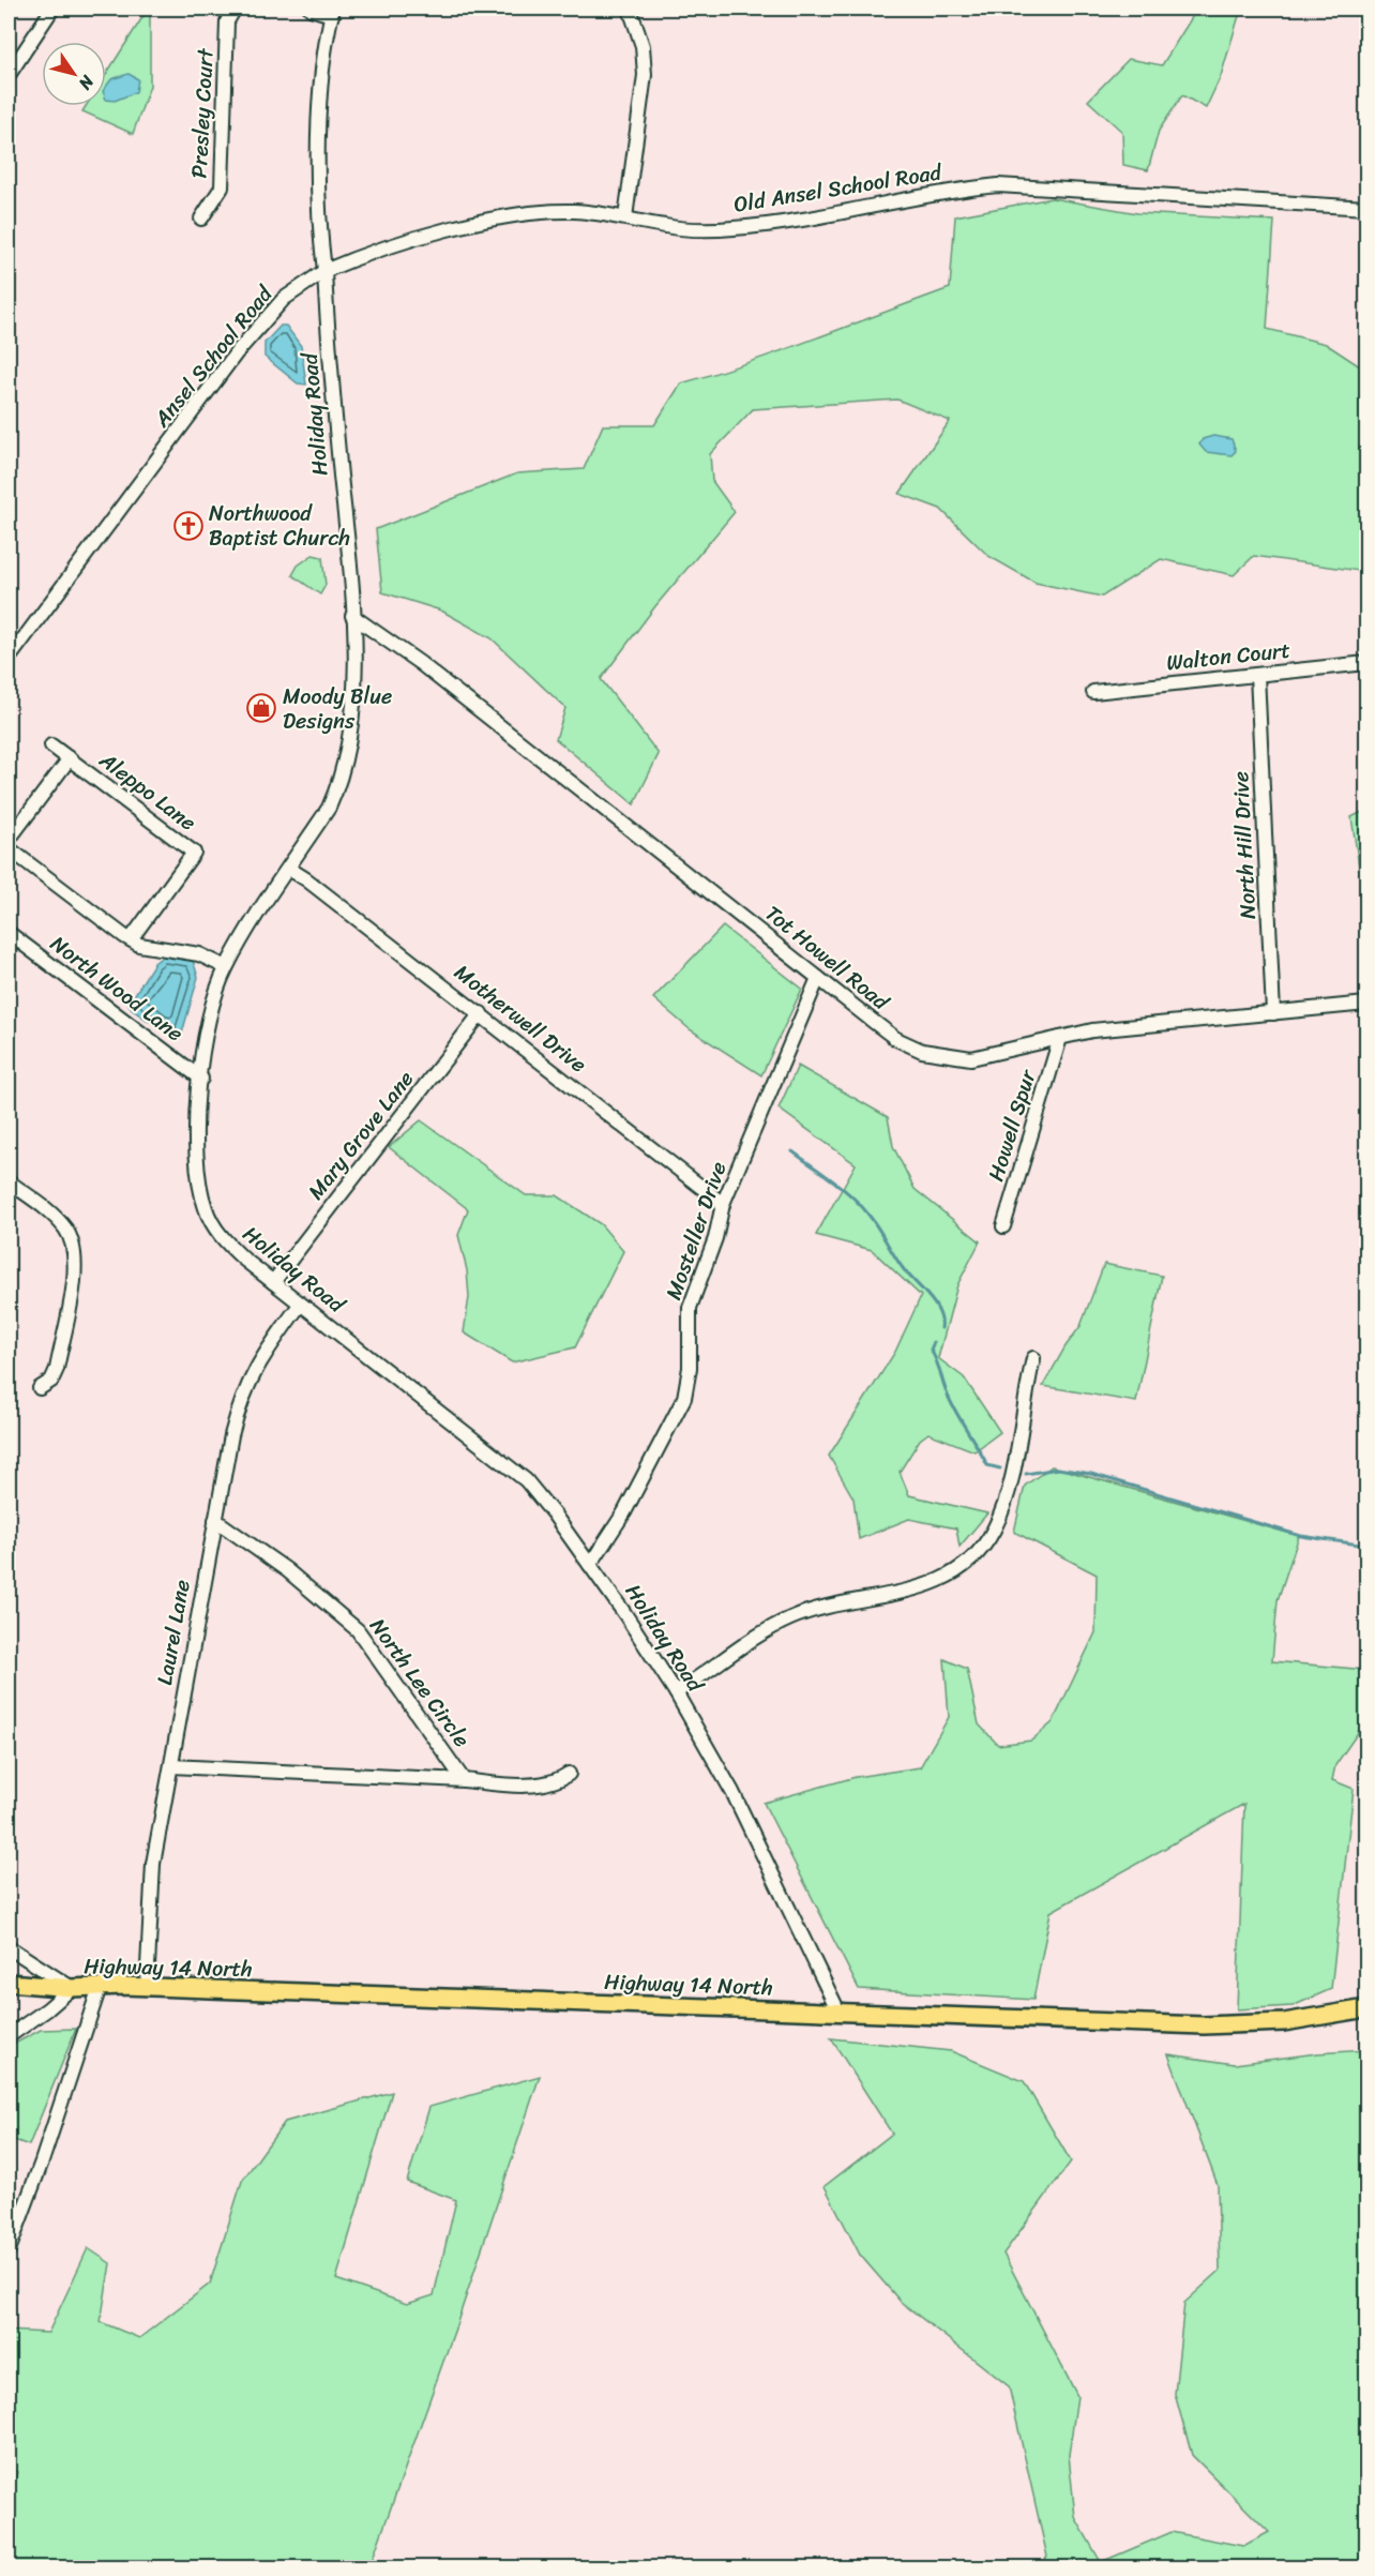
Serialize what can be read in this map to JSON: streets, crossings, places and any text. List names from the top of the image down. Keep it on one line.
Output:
{"streets":{"main road":["Highway 14 North"],"street":["Presley Court","Old Ansel School Road","Ansel School Road","Holiday Road","Walton Court","Aleppo Lane","North Hill Drive","Tot Howell Road","North Wood Lane","Motherwell Drive","Howell Spur","Mary Grove Lane","Mosteller Drive","Laurel Lane","North Lee Circle"]},"crossings":[["Old Ansel School Road","Ansel School Road"],["Old Ansel School Road","Holiday Road"],["Ansel School Road","Holiday Road"],["Holiday Road","Tot Howell Road"],["Holiday Road","North Wood Lane"],["Holiday Road","Motherwell Drive"],["Holiday Road","Mary Grove Lane"],["Holiday Road","Mosteller Drive"],["Holiday Road","Laurel Lane"],["Holiday Road","Highway 14 North"],["Walton Court","North Hill Drive"],["North Hill Drive","Tot Howell Road"],["Tot Howell Road","Howell Spur"],["Tot Howell Road","Mosteller Drive"],["Motherwell Drive","Mary Grove Lane"],["Motherwell Drive","Mosteller Drive"],["Laurel Lane","North Lee Circle"],["Laurel Lane","Highway 14 North"]],"places":{"church":["Northwood Baptist Church"],"shop":["Moody Blue Designs"]},"north":"bottom right"}
